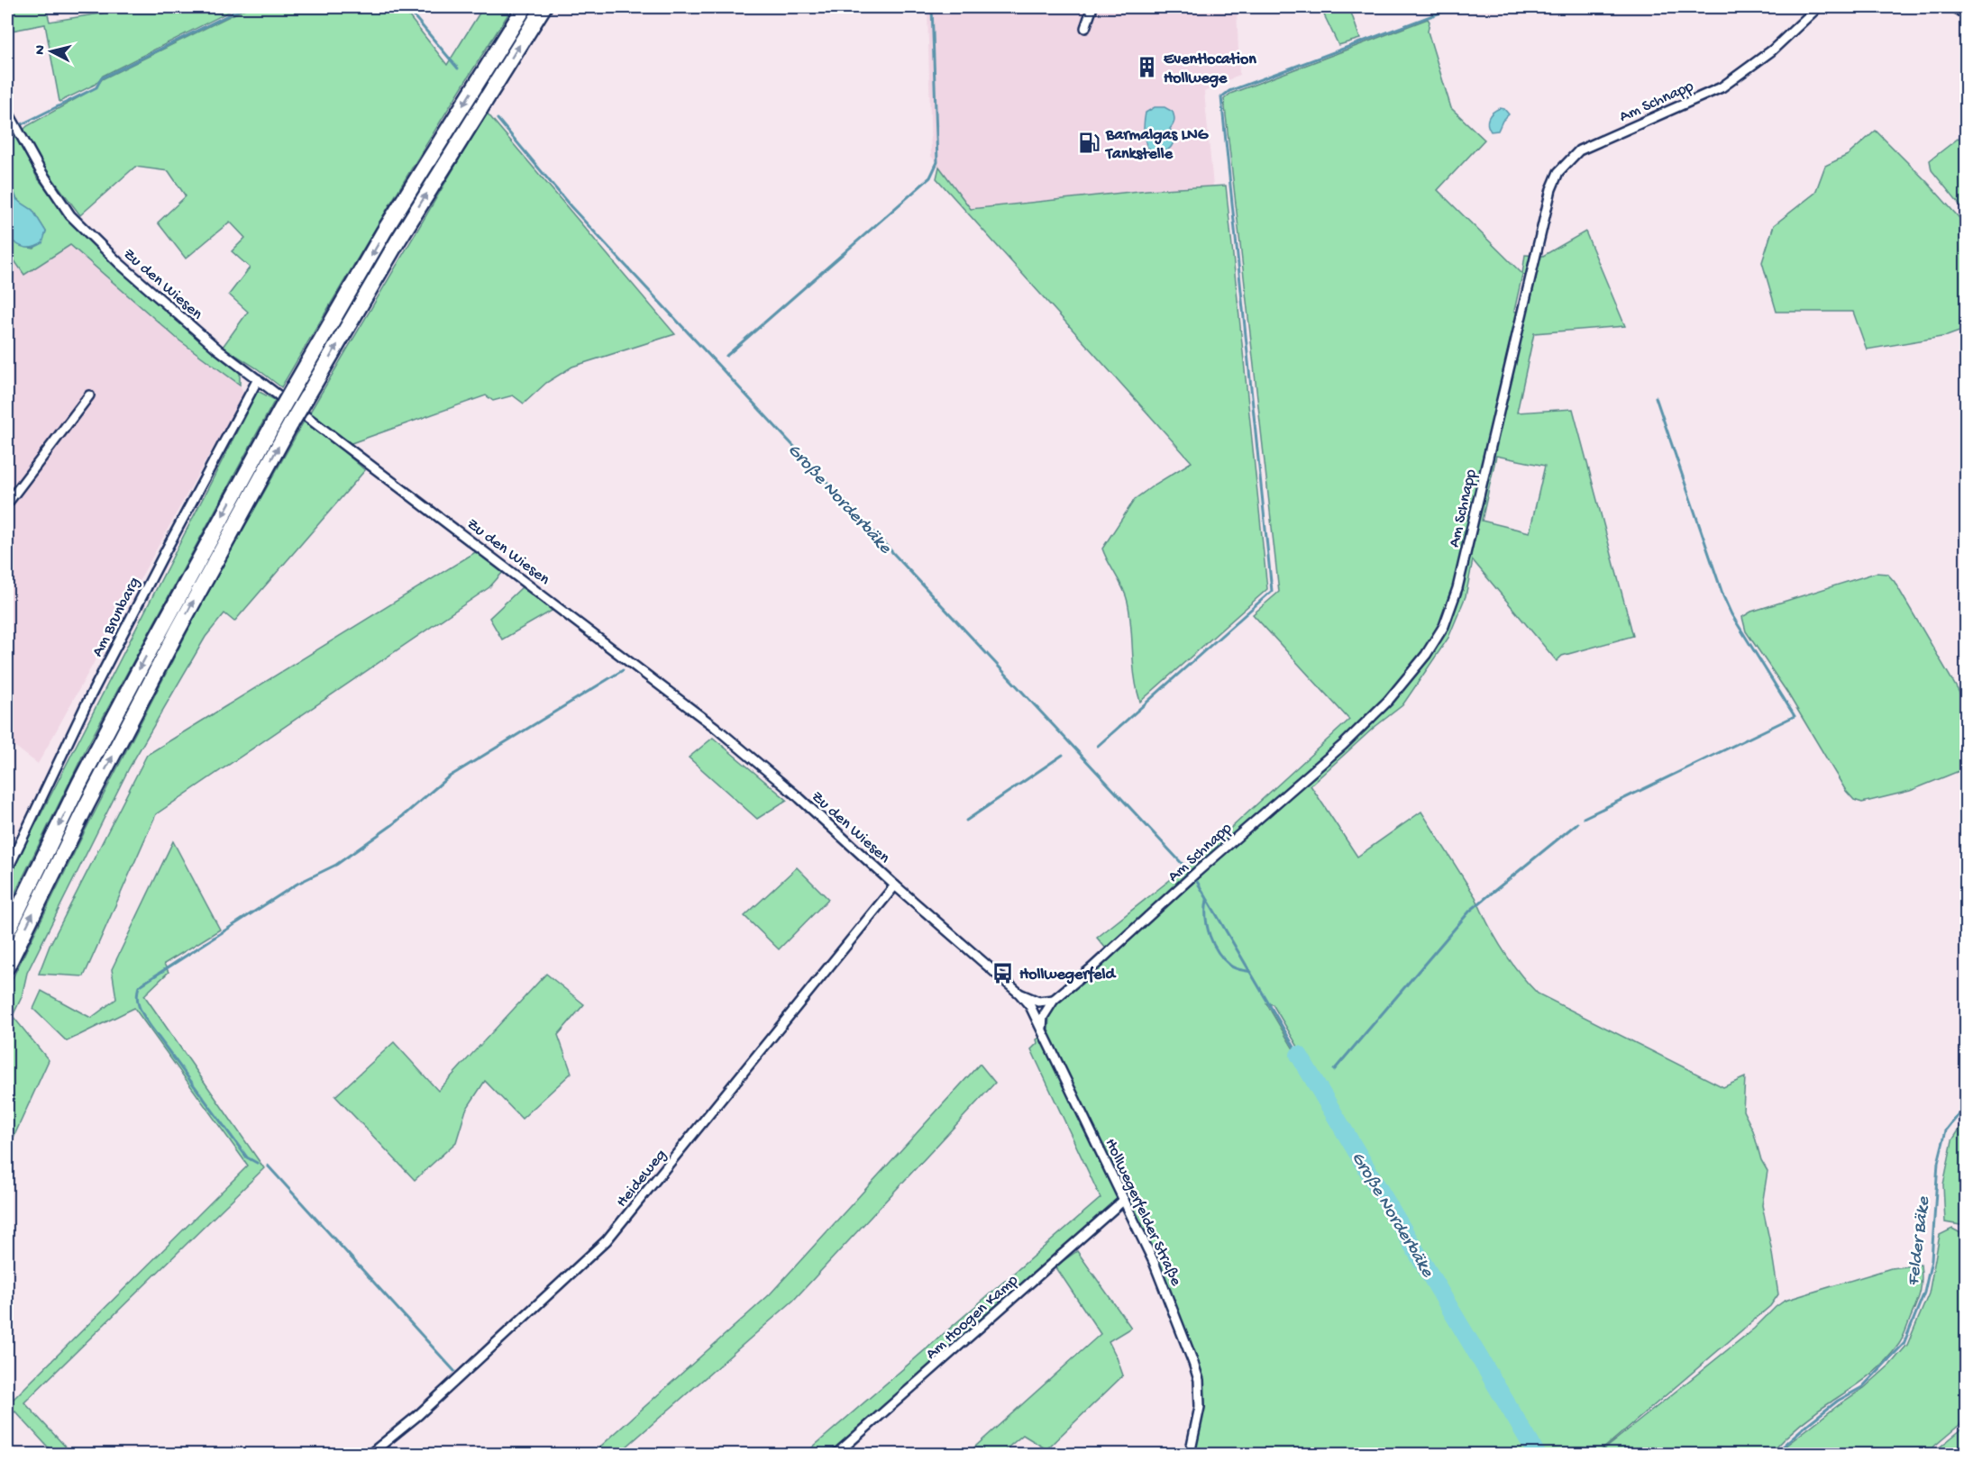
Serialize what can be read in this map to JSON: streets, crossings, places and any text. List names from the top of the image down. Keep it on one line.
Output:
{"streets":{"street":["Am Schnapp","Zu den Wiesen","Am Brunbarg","Heideweg","Hollwegerfelder Straße","Am Hoogen Kamp"]},"crossings":[["Am Schnapp","Hollwegerfelder Straße"],["Zu den Wiesen","Am Brunbarg"],["Zu den Wiesen","Heideweg"],["Zu den Wiesen","Hollwegerfelder Straße"],["Hollwegerfelder Straße","Am Hoogen Kamp"]],"water":["Große Norderbäke","Felder Bäke"],"places":{"building":["Eventlocation Hollwege"],"fuel station":["Barmalgas LNG Tankstelle"],"bus stop":["Hollwegerfeld"]},"north":"left"}
